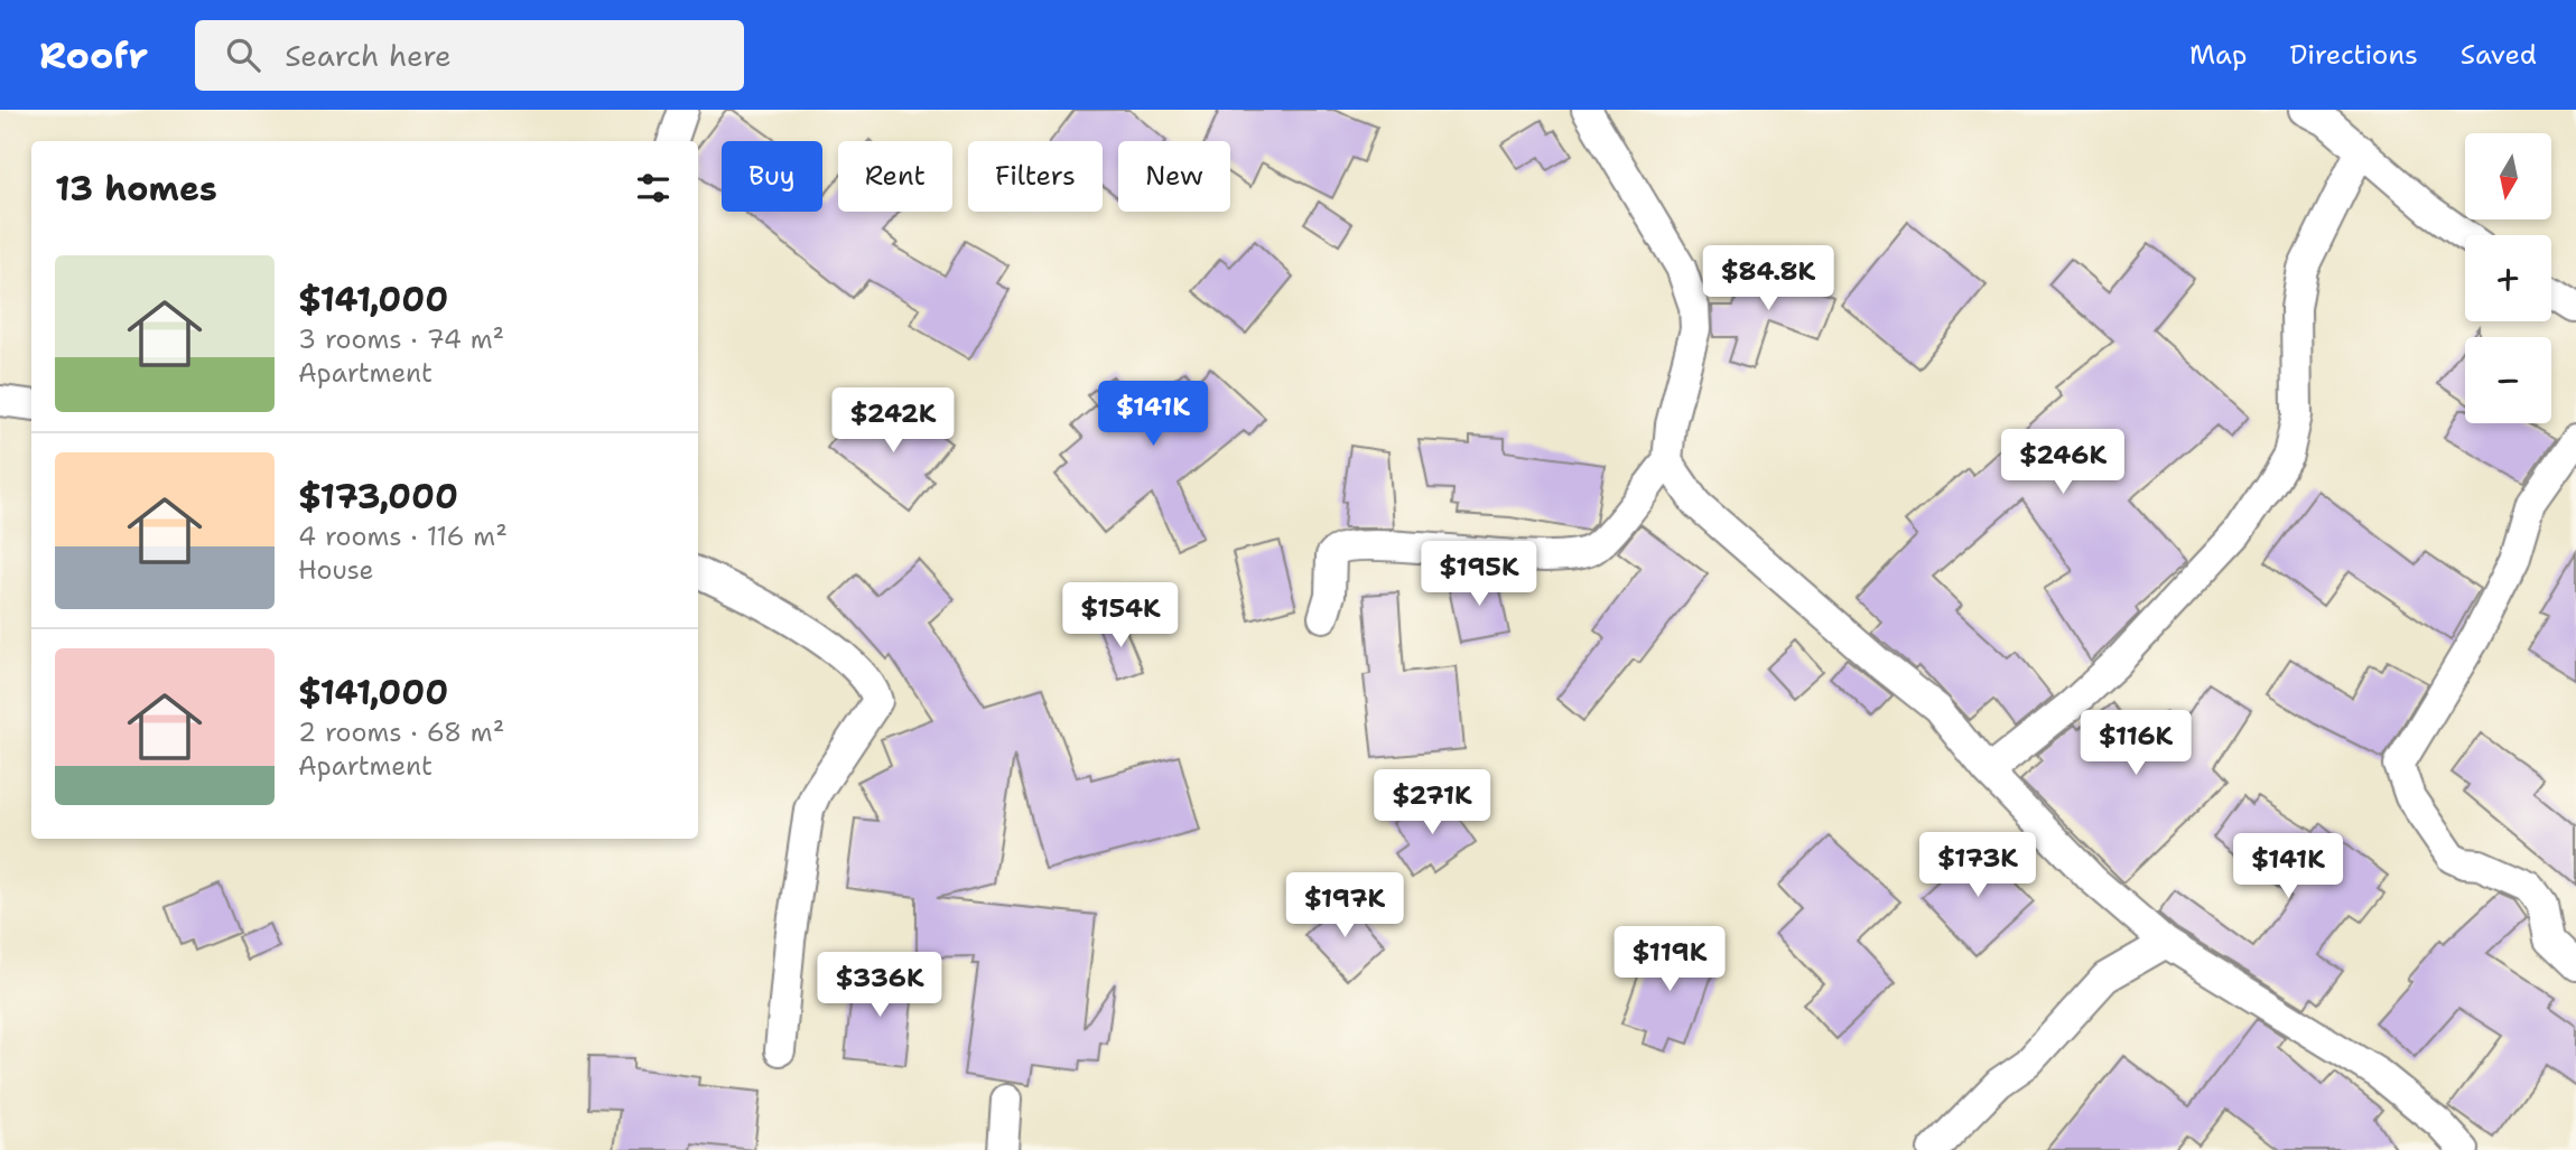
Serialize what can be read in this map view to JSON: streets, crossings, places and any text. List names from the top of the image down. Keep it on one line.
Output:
{"north":"bottom","page":{"header":"Roofr","search":"Search here","nav":["Map","Directions","Saved"],"map_buttons":["+","−"],"chip":["Buy","Rent","Filters","New"],"heading":"13 homes","list":[{"name":"$141,000","note":"3 rooms · 74 m² · Apartment"},{"name":"$173,000","note":"4 rooms · 116 m² · House"},{"name":"$141,000","note":"2 rooms · 68 m² · Apartment"}],"price":["$84.8K","$141K","$242K","$246K","$195K","$154K","$116K","$271K","$173K","$141K","$197K","$119K","$336K"]}}
